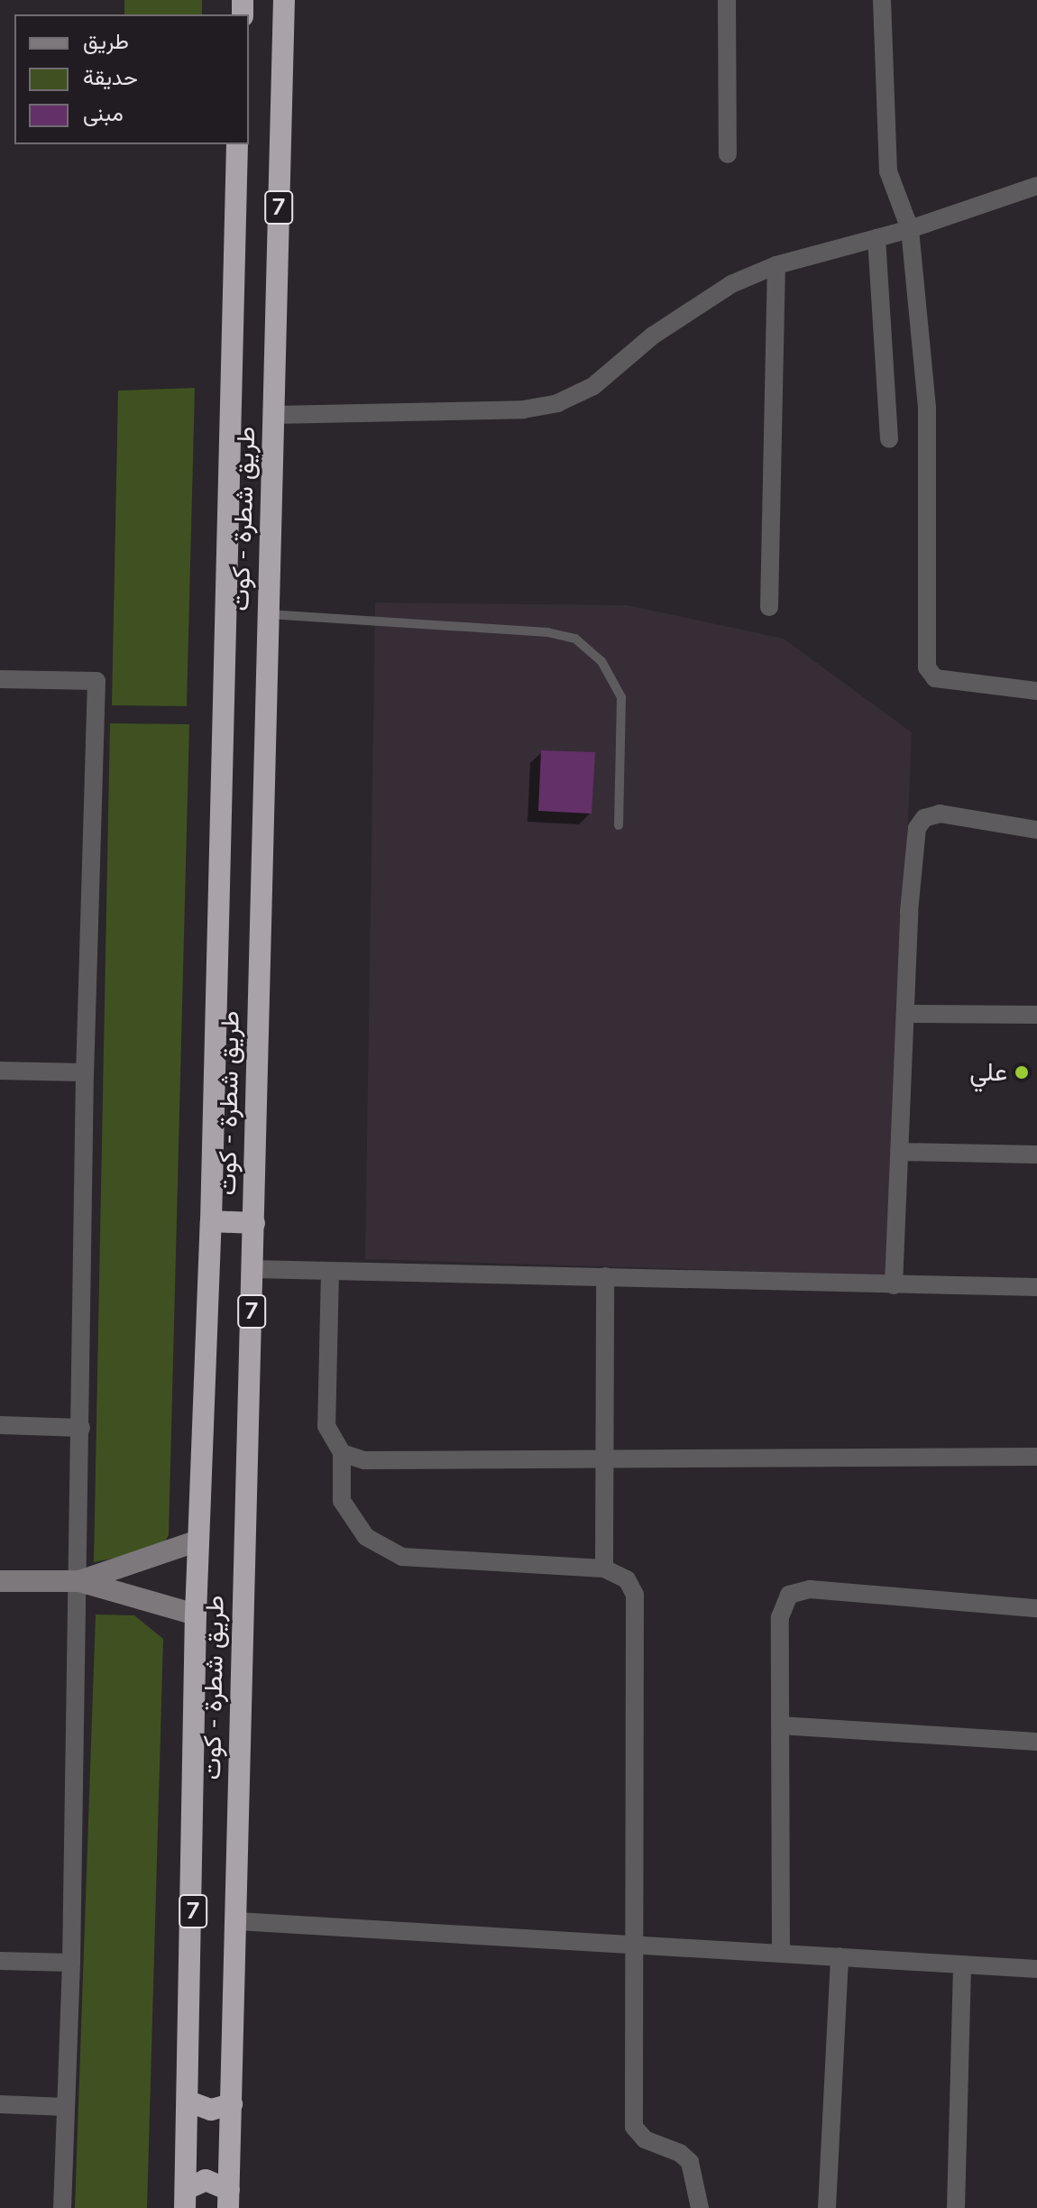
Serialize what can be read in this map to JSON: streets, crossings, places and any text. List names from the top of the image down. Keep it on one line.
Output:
{"streets":{"highway":["7","طريق شطرة - كوت"]},"places":["علي"],"legend":["طريق","حديقة","مبنى"]}
